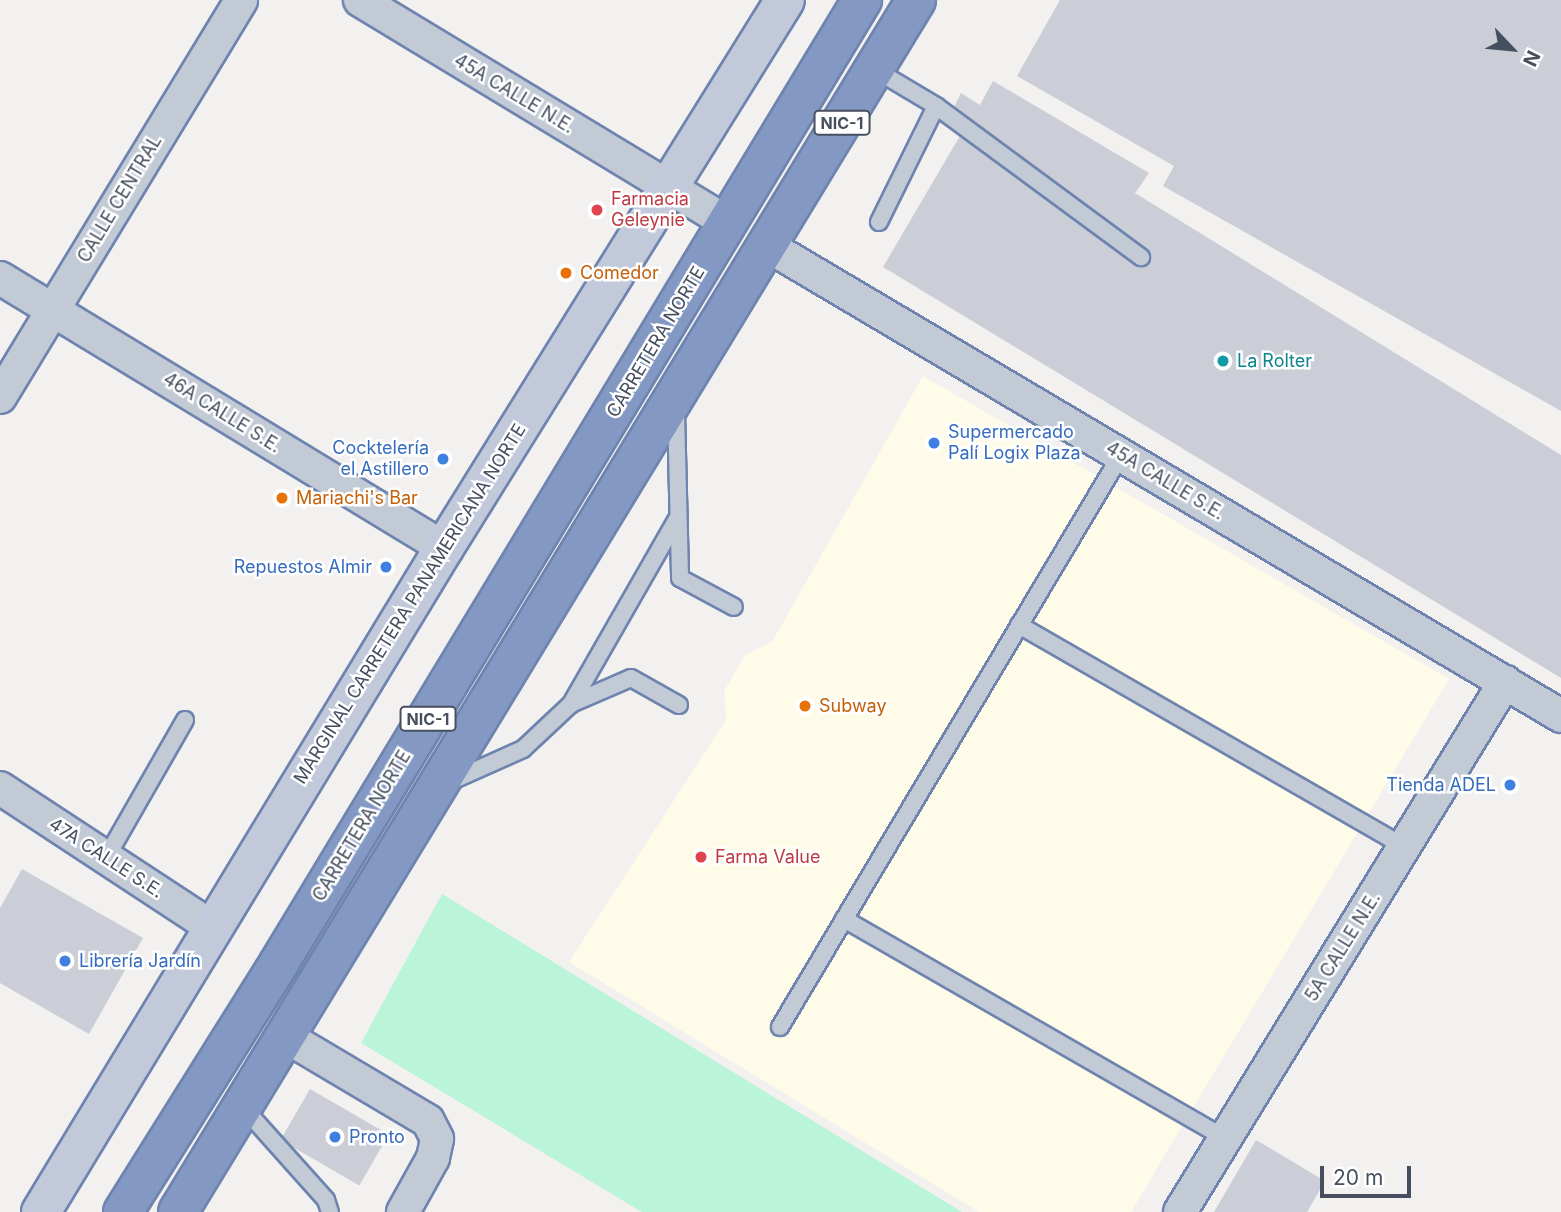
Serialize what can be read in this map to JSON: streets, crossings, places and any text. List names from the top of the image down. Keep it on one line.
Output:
{"streets":{"highway":["NIC-1","CARRETERA NORTE"],"street":["45A CALLE N.E.","CALLE CENTRAL","46A CALLE S.E.","45A CALLE S.E.","MARGINAL CARRETERA PANAMERICANA NORTE","47A CALLE S.E.","5A CALLE N.E."]},"crossings":[["45A CALLE N.E.","MARGINAL CARRETERA PANAMERICANA NORTE"],["NIC-1","CARRETERA NORTE"],["NIC-1","45A CALLE S.E."],["CALLE CENTRAL","46A CALLE S.E."],["46A CALLE S.E.","MARGINAL CARRETERA PANAMERICANA NORTE"],["45A CALLE S.E.","5A CALLE N.E."],["MARGINAL CARRETERA PANAMERICANA NORTE","47A CALLE S.E."]],"places":["Farmacia Geleynie","Comedor","La Rolter","Supermercado Palí Logix Plaza","Cocktelería el Astillero","Mariachi's Bar","Repuestos Almir","Subway","Tienda ADEL","Farma Value","Librería Jardín","Pronto"],"scale_bar":"20 m","north":"bottom right"}
